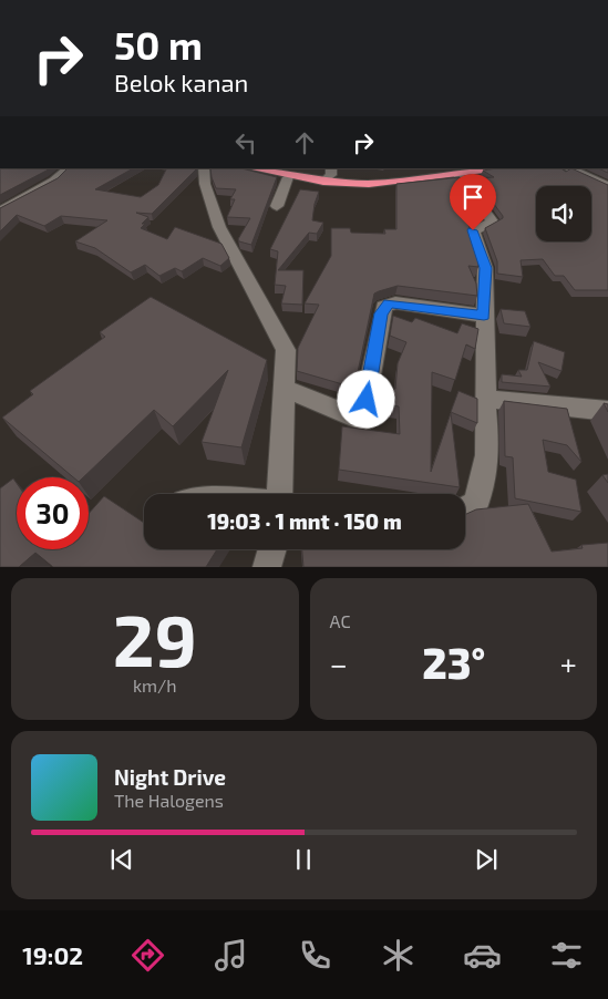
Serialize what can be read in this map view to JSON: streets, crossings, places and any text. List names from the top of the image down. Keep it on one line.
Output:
{"page":{"turn":["50 m","Belok kanan"],"limit":"30","trip":"19:03 · 1 mnt · 150 m","tile":[["29","km/h"],"AC"],"heat":["−","23°","+"],"song":["Night Drive","The Halogens"],"tabs":"19:02"}}
